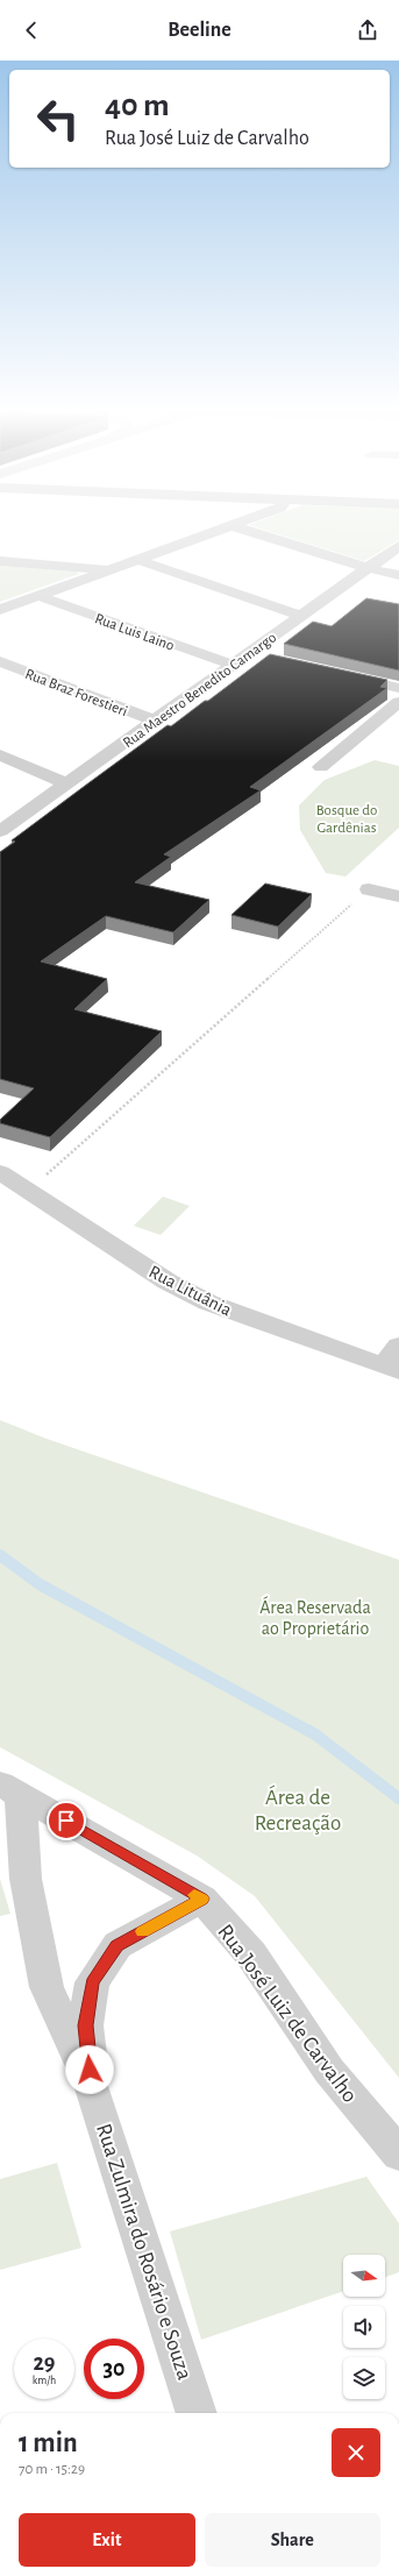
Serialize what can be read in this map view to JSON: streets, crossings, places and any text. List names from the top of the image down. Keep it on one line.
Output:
{"streets":{"street":["Rua Luis Laino","Rua Maestro Benedito Camargo","Rua Braz Forestieri","Rua Lituânia","Rua José Luiz de Carvalho","Rua Zulmira do Rosário e Souza"]},"crossings":[["Rua Luis Laino","Rua Maestro Benedito Camargo"],["Rua Maestro Benedito Camargo","Rua Braz Forestieri"],["Rua José Luiz de Carvalho","Rua Zulmira do Rosário e Souza"]],"parks":["Bosque do Gardênias","Área Reservada ao Proprietário","Área de Recreação"],"north":"right","page":{"header":"Beeline","turn":["40 m","Rua José Luiz de Carvalho"],"speed":"29 km/h","limit":"30","heading":["1 min","70 m · 15:29"],"buttons":["Exit","Share"]}}
